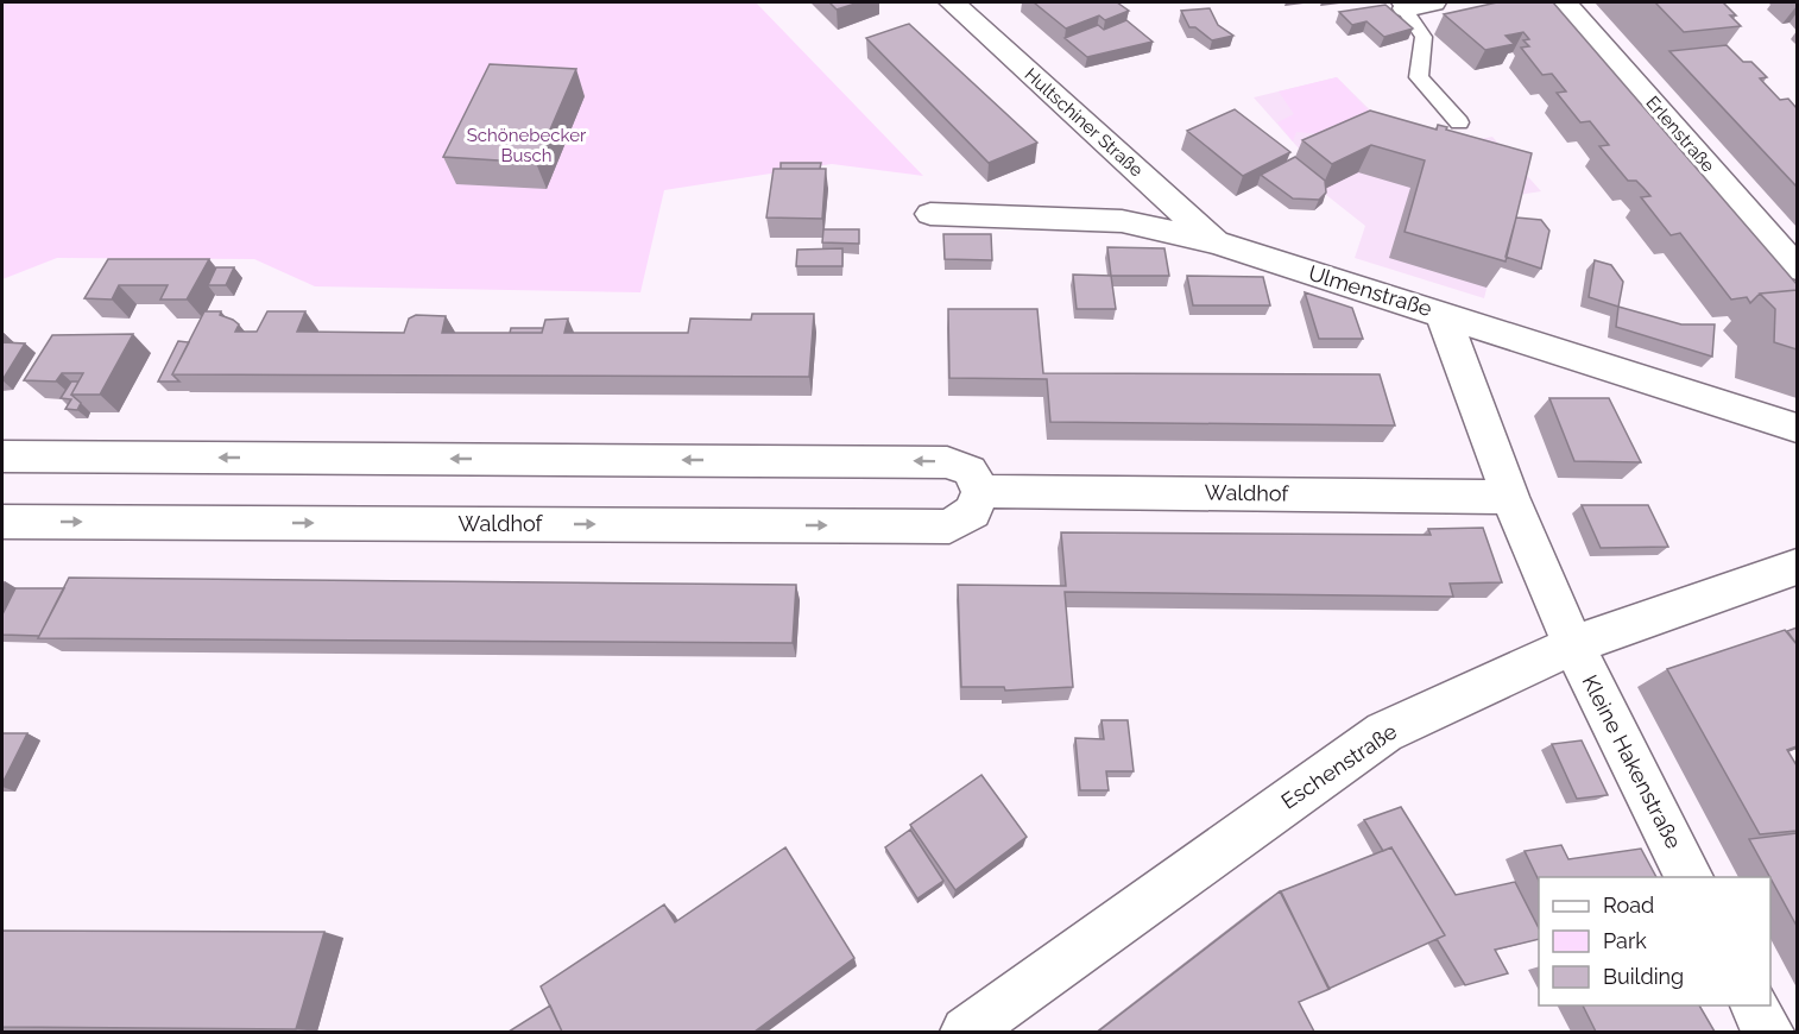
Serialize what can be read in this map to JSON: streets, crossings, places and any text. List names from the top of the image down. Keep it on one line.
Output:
{"streets":{"street":["Hultschiner Straße","Erlenstraße","Ulmenstraße","Waldhof","Kleine Hakenstraße","Eschenstraße"]},"crossings":[["Hultschiner Straße","Ulmenstraße"],["Kleine Hakenstraße","Eschenstraße"]],"parks":["Schönebecker Busch"],"legend":["Road","Park","Building"]}
